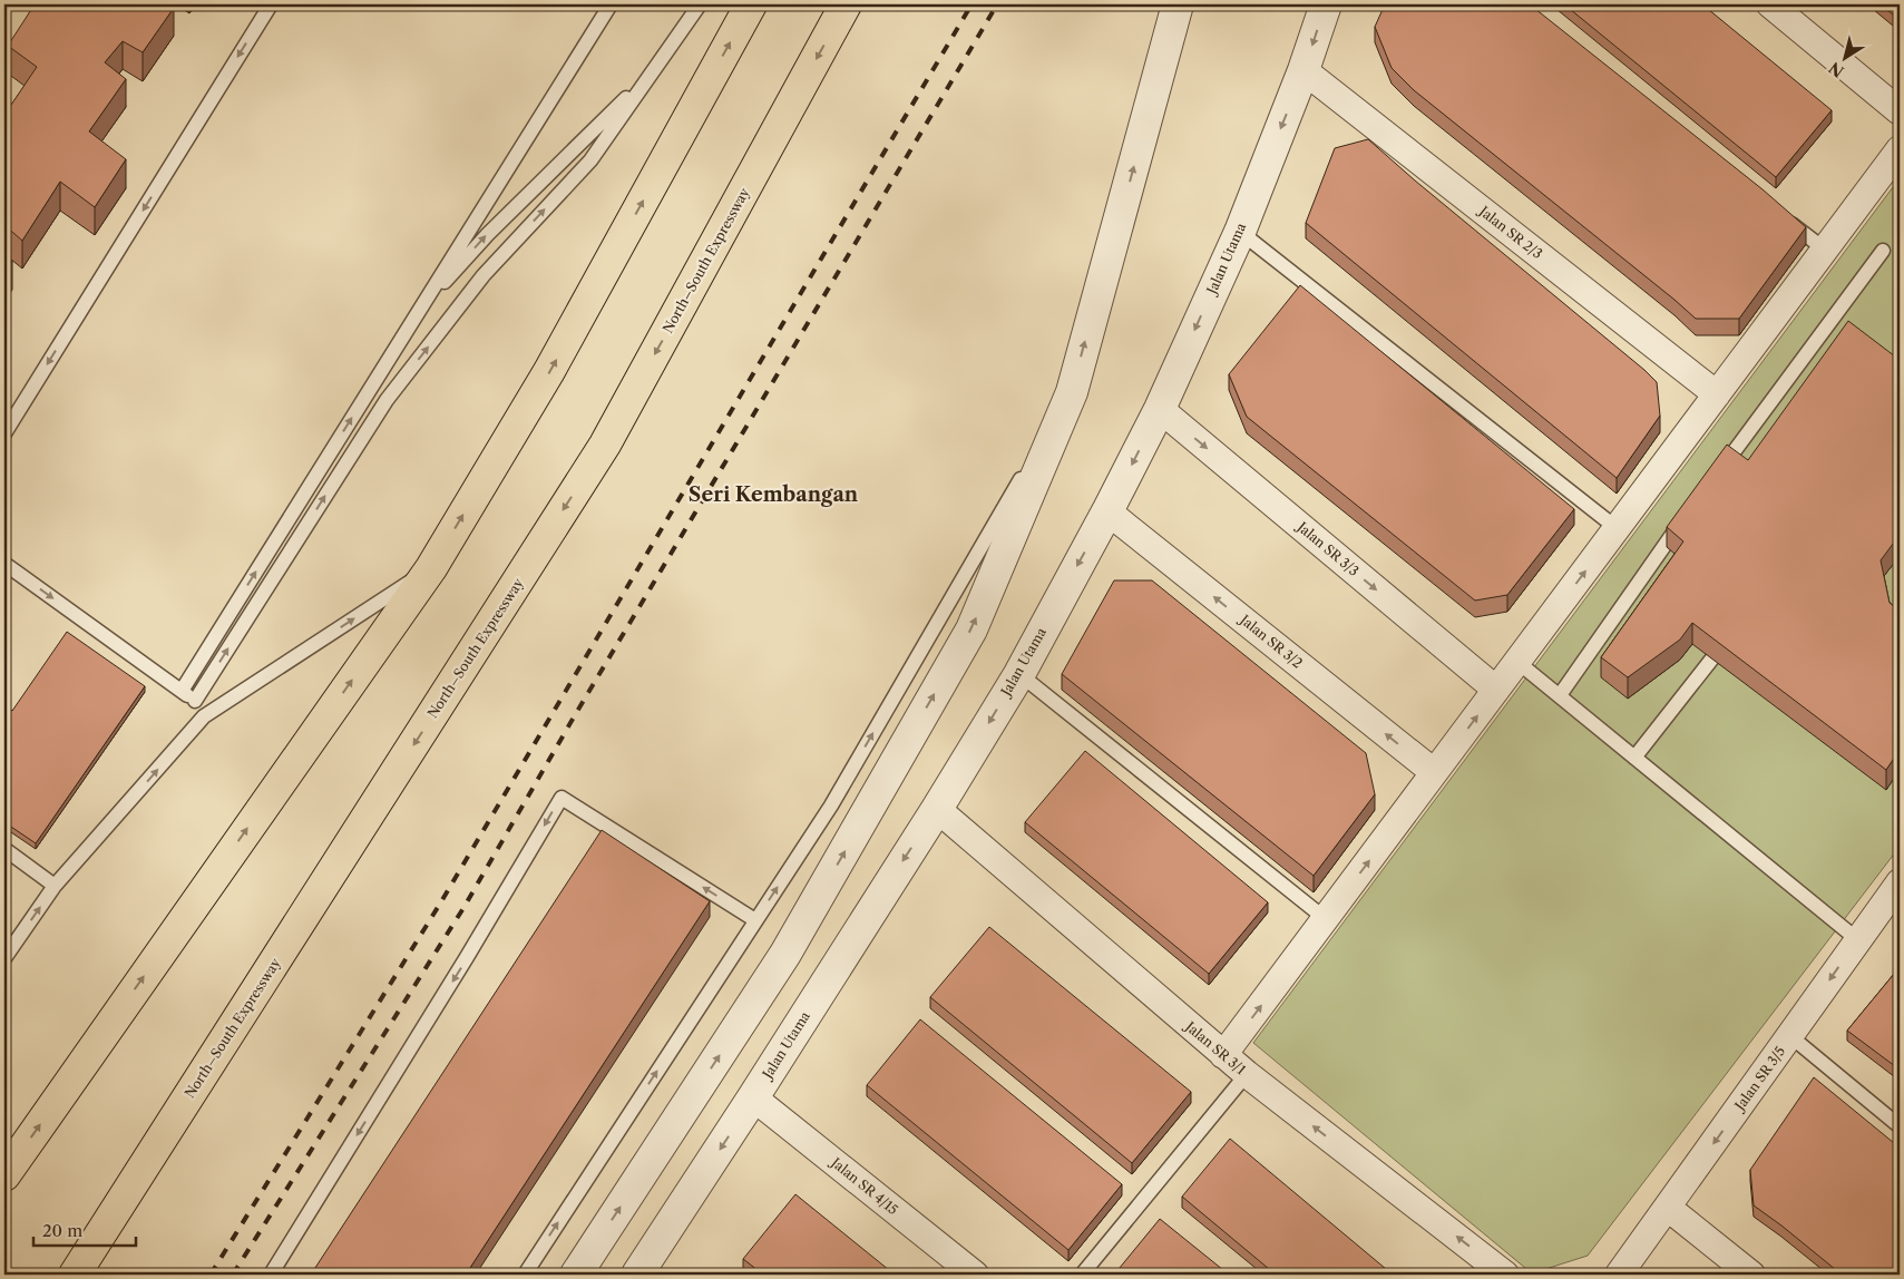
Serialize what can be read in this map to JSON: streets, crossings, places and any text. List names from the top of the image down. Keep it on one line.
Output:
{"streets":{"highway":["North–South Expressway"],"street":["Jalan SR 2/3","Jalan Utama","Jalan SR 3/3","Jalan SR 3/2","Jalan SR 3/1","Jalan SR 3/5","Jalan SR 4/15"]},"crossings":[["Jalan SR 2/3","Jalan Utama"],["Jalan Utama","Jalan SR 3/3"],["Jalan Utama","Jalan SR 3/2"],["Jalan Utama","Jalan SR 3/1"],["Jalan Utama","Jalan SR 4/15"]],"one_way":["Jalan SR 3/3","Jalan SR 3/2","Jalan SR 3/1","Jalan SR 3/5"],"districts":["Seri Kembangan"],"scale_bar":"20 m","north":"bottom left"}
